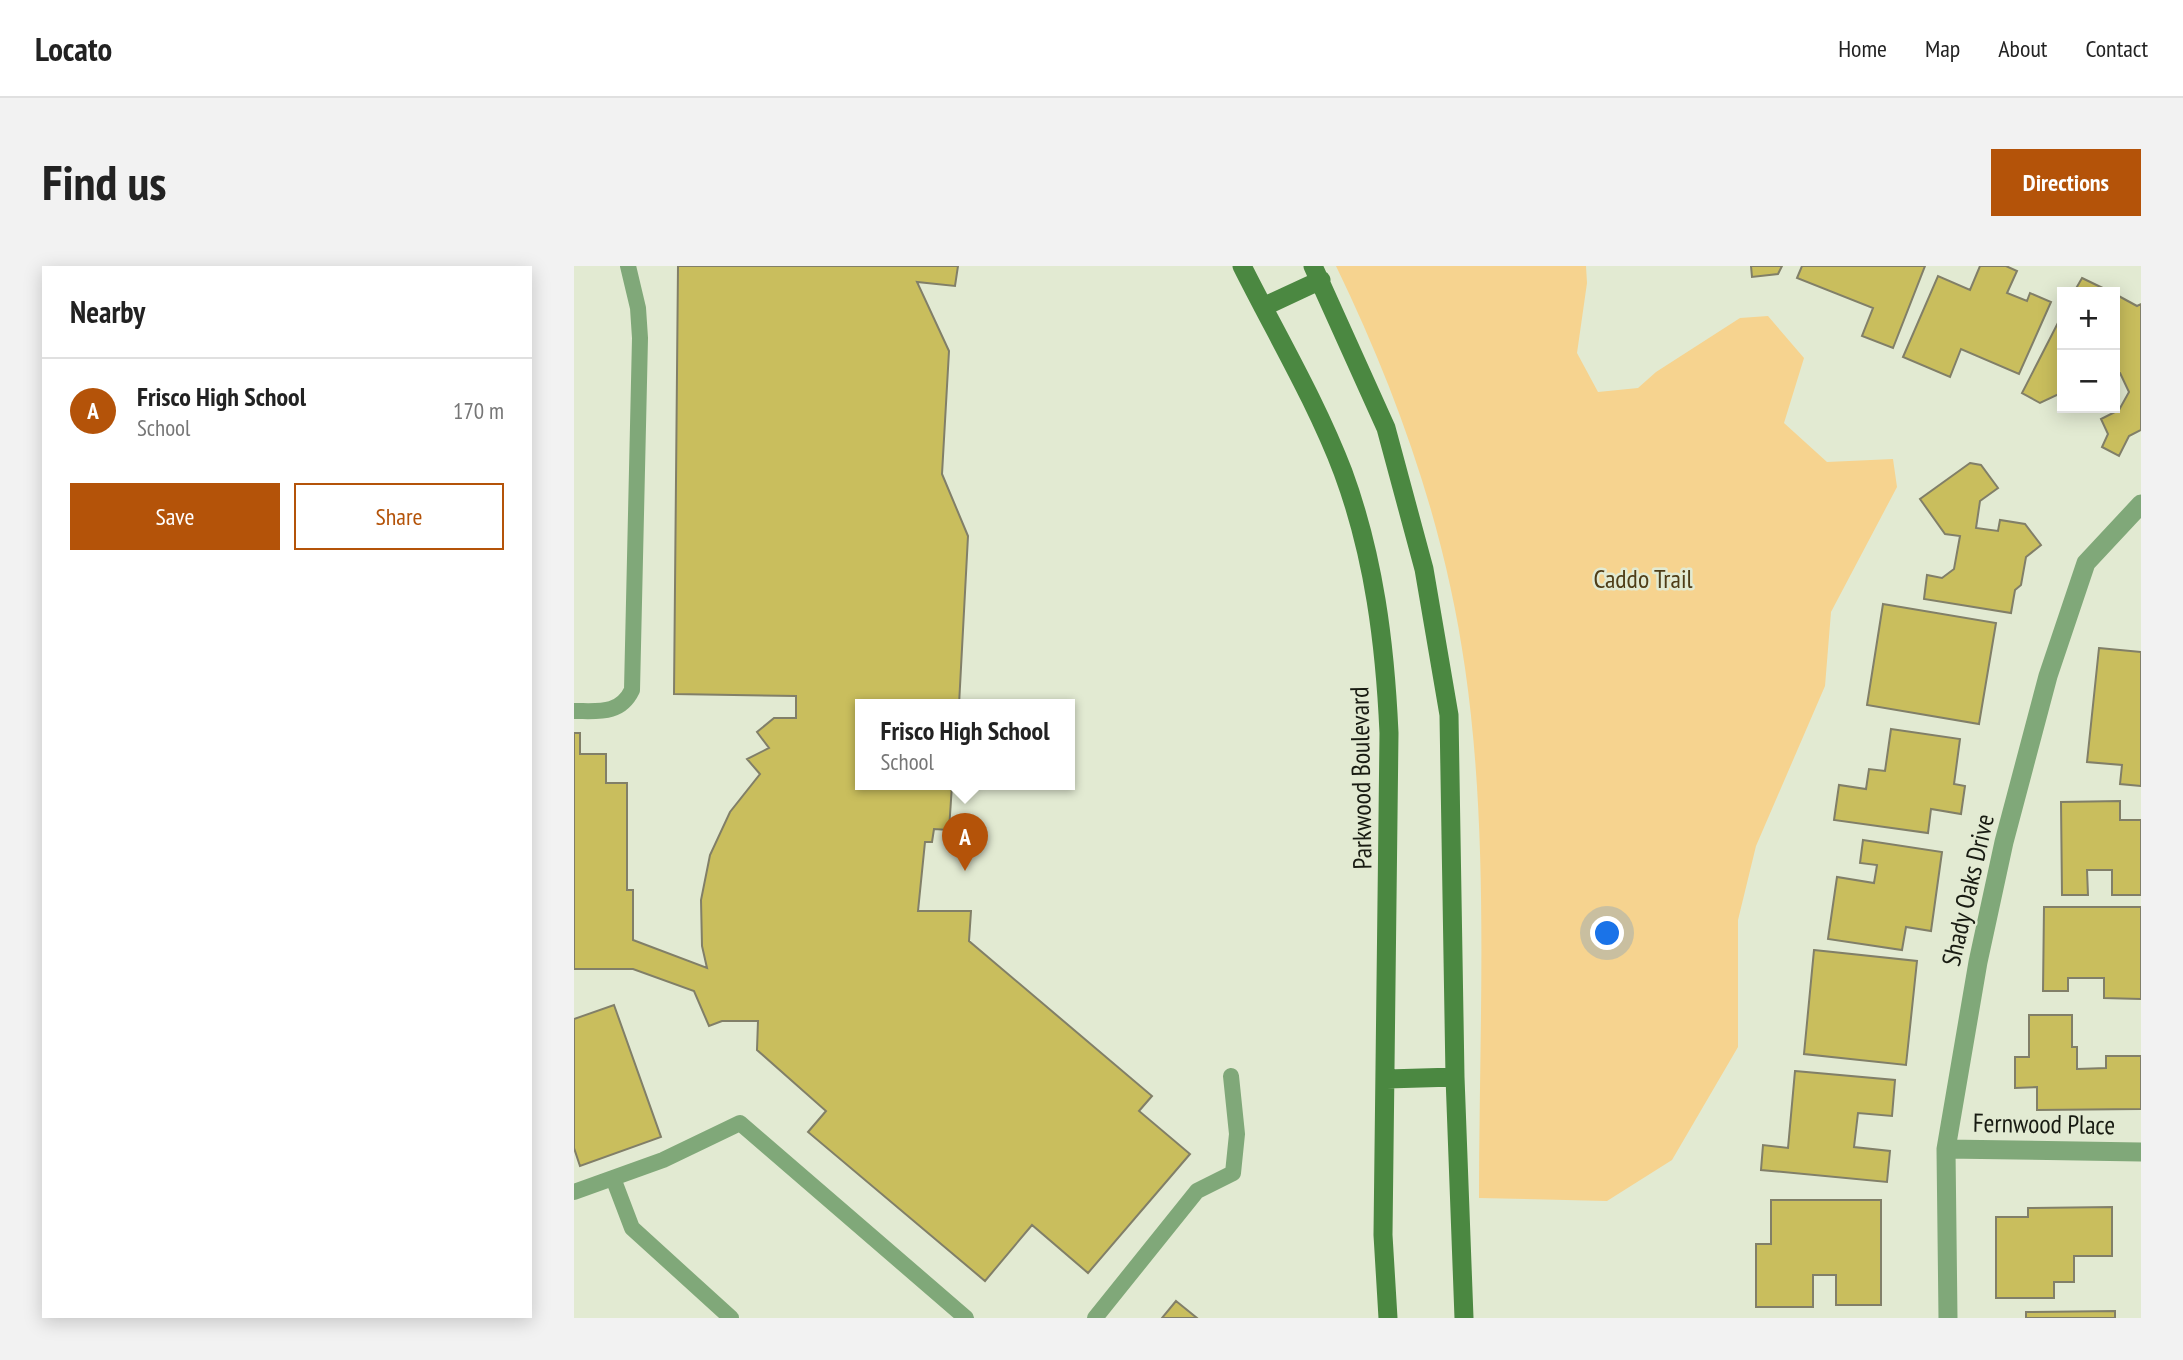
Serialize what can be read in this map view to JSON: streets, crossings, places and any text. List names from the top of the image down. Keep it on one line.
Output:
{"streets":{"main road":["Parkwood Boulevard"],"street":["Shady Oaks Drive","Fernwood Place"]},"crossings":[["Shady Oaks Drive","Fernwood Place"]],"parks":["Caddo Trail"],"page":{"header":"Locato","nav":["Home","Map","About","Contact"],"buttons":["Directions",["Save","Share"]],"title":"Find us","heading":"Nearby","map_buttons":["+","−"],"list":[{"mark":"A","name":"Frisco High School","note":"School","value":"170 m"}],"popup":["Frisco High School","School"],"pins":"A"}}
